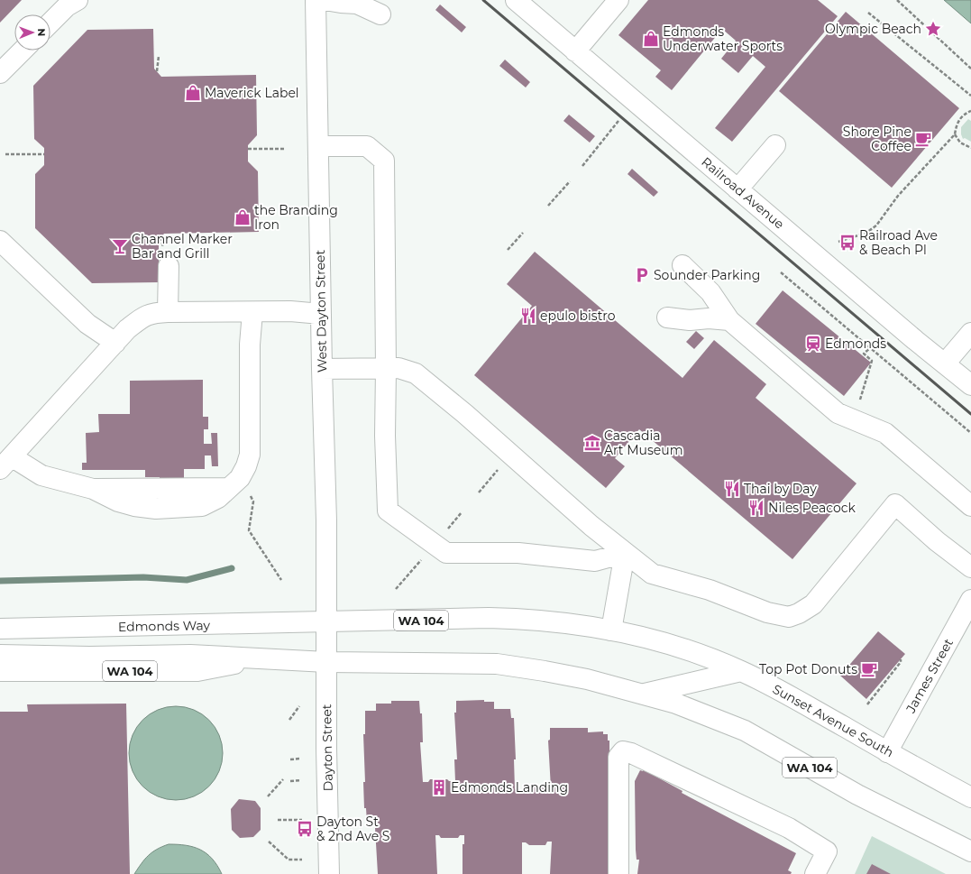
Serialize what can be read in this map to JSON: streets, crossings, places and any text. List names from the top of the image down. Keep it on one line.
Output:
{"streets":{"main road":["Railroad Avenue","West Dayton Street","WA 104","Edmonds Way","James Street","Sunset Avenue South","Dayton Street"]},"crossings":[["West Dayton Street","Edmonds Way"],["West Dayton Street","Sunset Avenue South"],["West Dayton Street","Dayton Street"],["WA 104","Dayton Street"],["Edmonds Way","Sunset Avenue South"],["Edmonds Way","Dayton Street"],["James Street","Sunset Avenue South"],["Sunset Avenue South","Dayton Street"]],"places":{"place":["Olympic Beach"],"shop":["Edmonds Underwater Sports","Maverick Label","the Branding Iron"],"cafe":["Shore Pine Coffee","Top Pot Donuts"],"bus stop":["Railroad Ave & Beach Pl","Dayton St & 2nd Ave S"],"bar":["Channel Marker Bar and Grill"],"parking":["Sounder Parking"],"restaurant":["epulo bistro","Thai by Day","Niles Peacock"],"station":["Edmonds"],"museum":["Cascadia Art Museum"],"building":["Edmonds Landing"]},"north":"right"}
